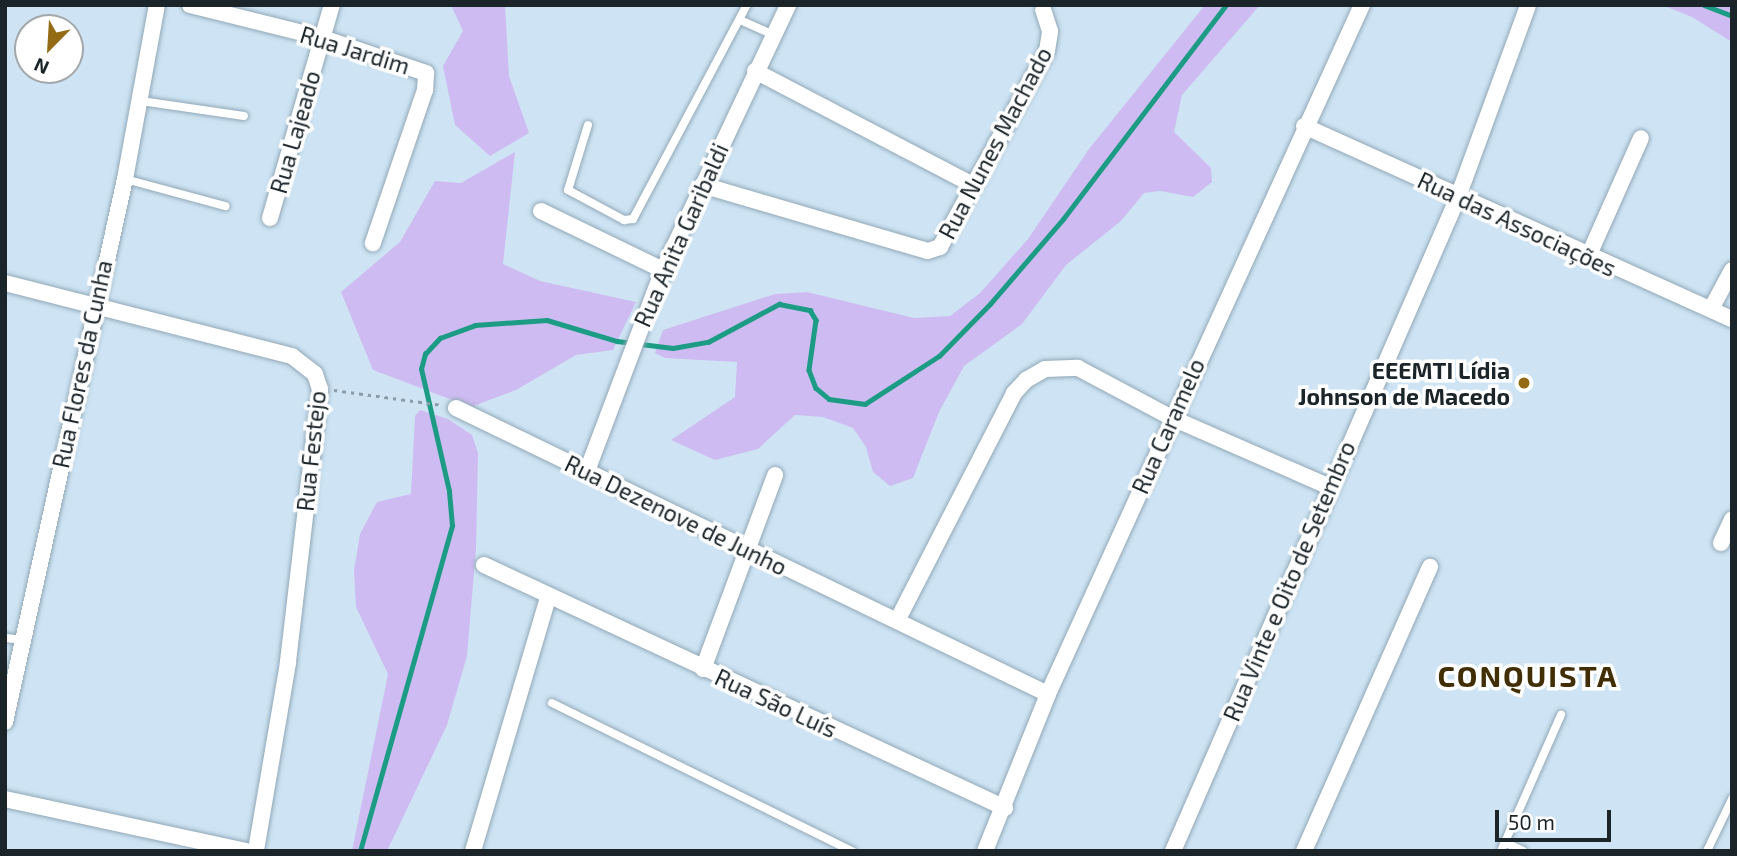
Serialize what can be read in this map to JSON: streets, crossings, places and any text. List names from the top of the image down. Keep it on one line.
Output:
{"streets":{"street":["Rua Jardim","Rua Lajeado","Rua Nunes Machado","Rua das Associações","Rua Anita Garibaldi","Rua Flores da Cunha","Rua Caramelo","Rua Festejo","Rua Dezenove de Junho","Rua Vinte e Oito de Setembro","Rua São Luís"]},"crossings":[["Rua Jardim","Rua Lajeado"],["Rua Nunes Machado","Rua Anita Garibaldi"],["Rua das Associações","Rua Caramelo"],["Rua das Associações","Rua Vinte e Oito de Setembro"],["Rua Anita Garibaldi","Rua Dezenove de Junho"],["Rua Flores da Cunha","Rua Festejo"],["Rua Caramelo","Rua Dezenove de Junho"],["Rua Caramelo","Rua São Luís"]],"districts":["CONQUISTA"],"places":["EEEMTI Lídia Johnson de Macedo"],"scale_bar":"50 m","north":"bottom left"}
